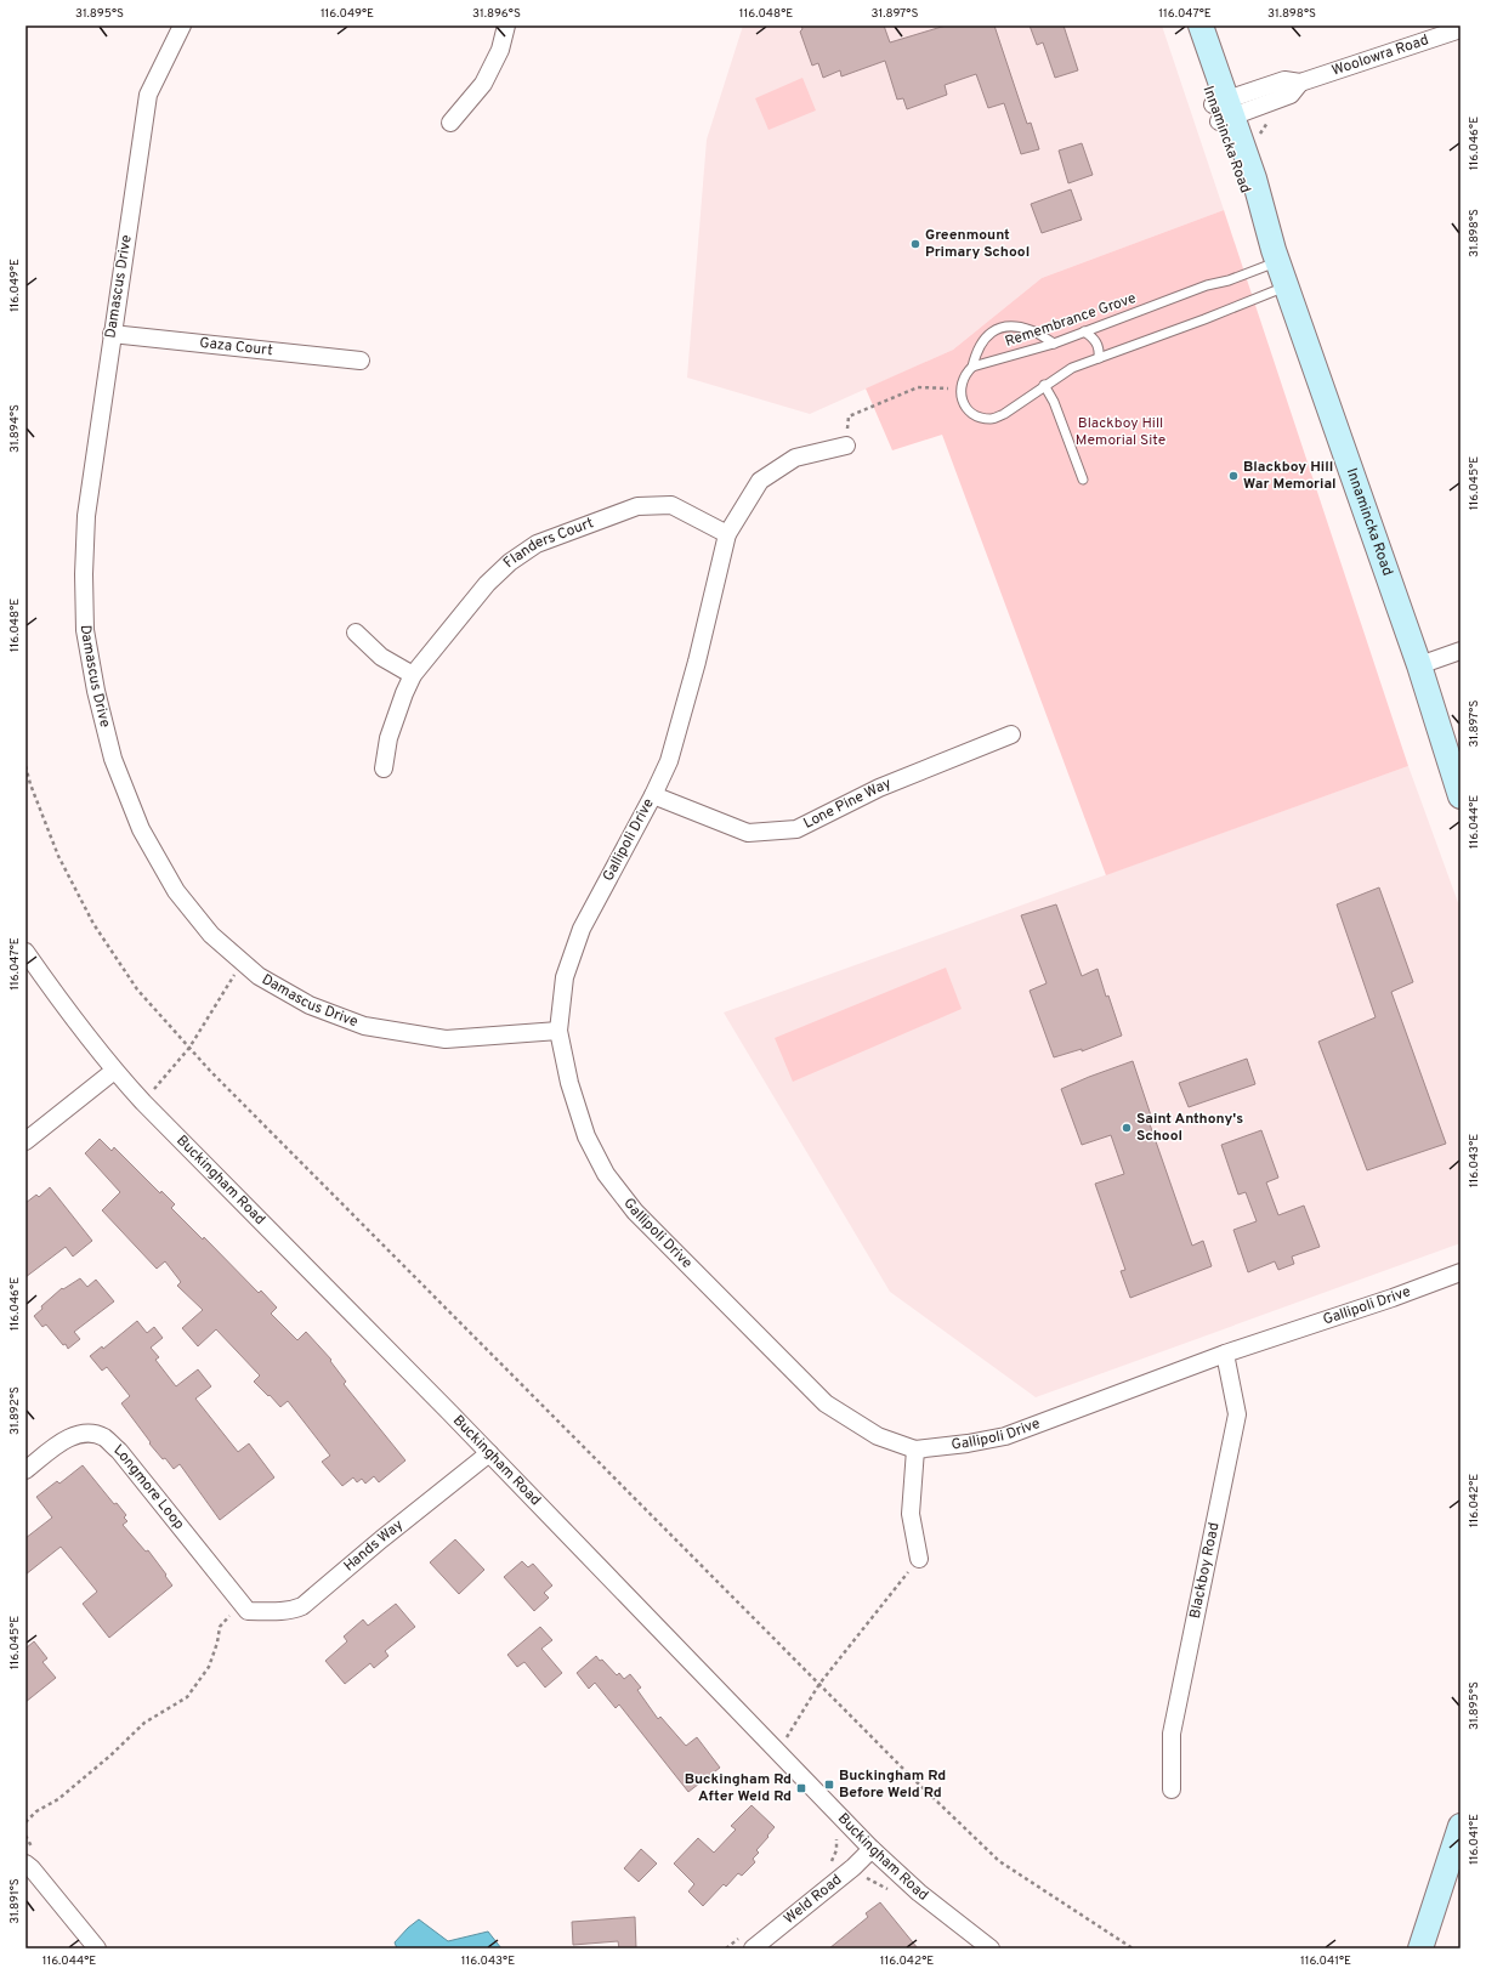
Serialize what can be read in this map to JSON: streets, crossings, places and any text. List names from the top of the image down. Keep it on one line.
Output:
{"streets":{"main road":["Innamincka Road"],"street":["Woolowra Road","Damascus Drive","Gaza Court","Flanders Court","Lone Pine Way","Gallipoli Drive","Buckingham Road","Longmore Loop","Hands Way","Blackboy Road","Weld Road"],"lane":["Remembrance Grove"]},"crossings":[["Woolowra Road","Innamincka Road"],["Innamincka Road","Remembrance Grove"],["Damascus Drive","Gaza Court"],["Damascus Drive","Gallipoli Drive"],["Flanders Court","Gallipoli Drive"],["Lone Pine Way","Gallipoli Drive"],["Gallipoli Drive","Blackboy Road"],["Buckingham Road","Hands Way"],["Buckingham Road","Weld Road"],["Longmore Loop","Hands Way"]],"parks":["Blackboy Hill Memorial Site"],"places":{"other":["Greenmount Primary School","Blackboy Hill War Memorial","Saint Anthony's School"],"transit":["Buckingham Rd Before Weld Rd","Buckingham Rd After Weld Rd"]},"coordinates":["31.895°S","116.049°E","31.896°S","116.048°E","31.897°S","116.047°E","31.898°S","116.046°E","31.894°S","116.045°E","116.044°E","116.043°E","31.892°S","116.042°E","116.041°E","31.891°S"]}
